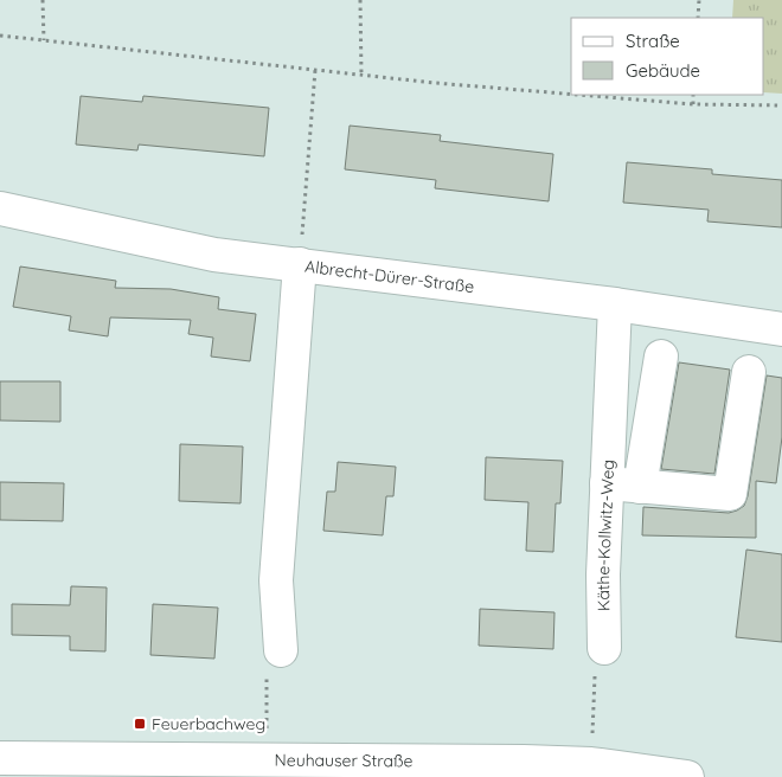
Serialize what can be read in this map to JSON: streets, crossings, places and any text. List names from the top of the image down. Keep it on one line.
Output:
{"streets":{"street":["Albrecht-Dürer-Straße","Käthe-Kollwitz-Weg","Neuhauser Straße"]},"crossings":[["Albrecht-Dürer-Straße","Käthe-Kollwitz-Weg"]],"places":{"transit":["Feuerbachweg"]},"legend":["Straße","Gebäude"]}
